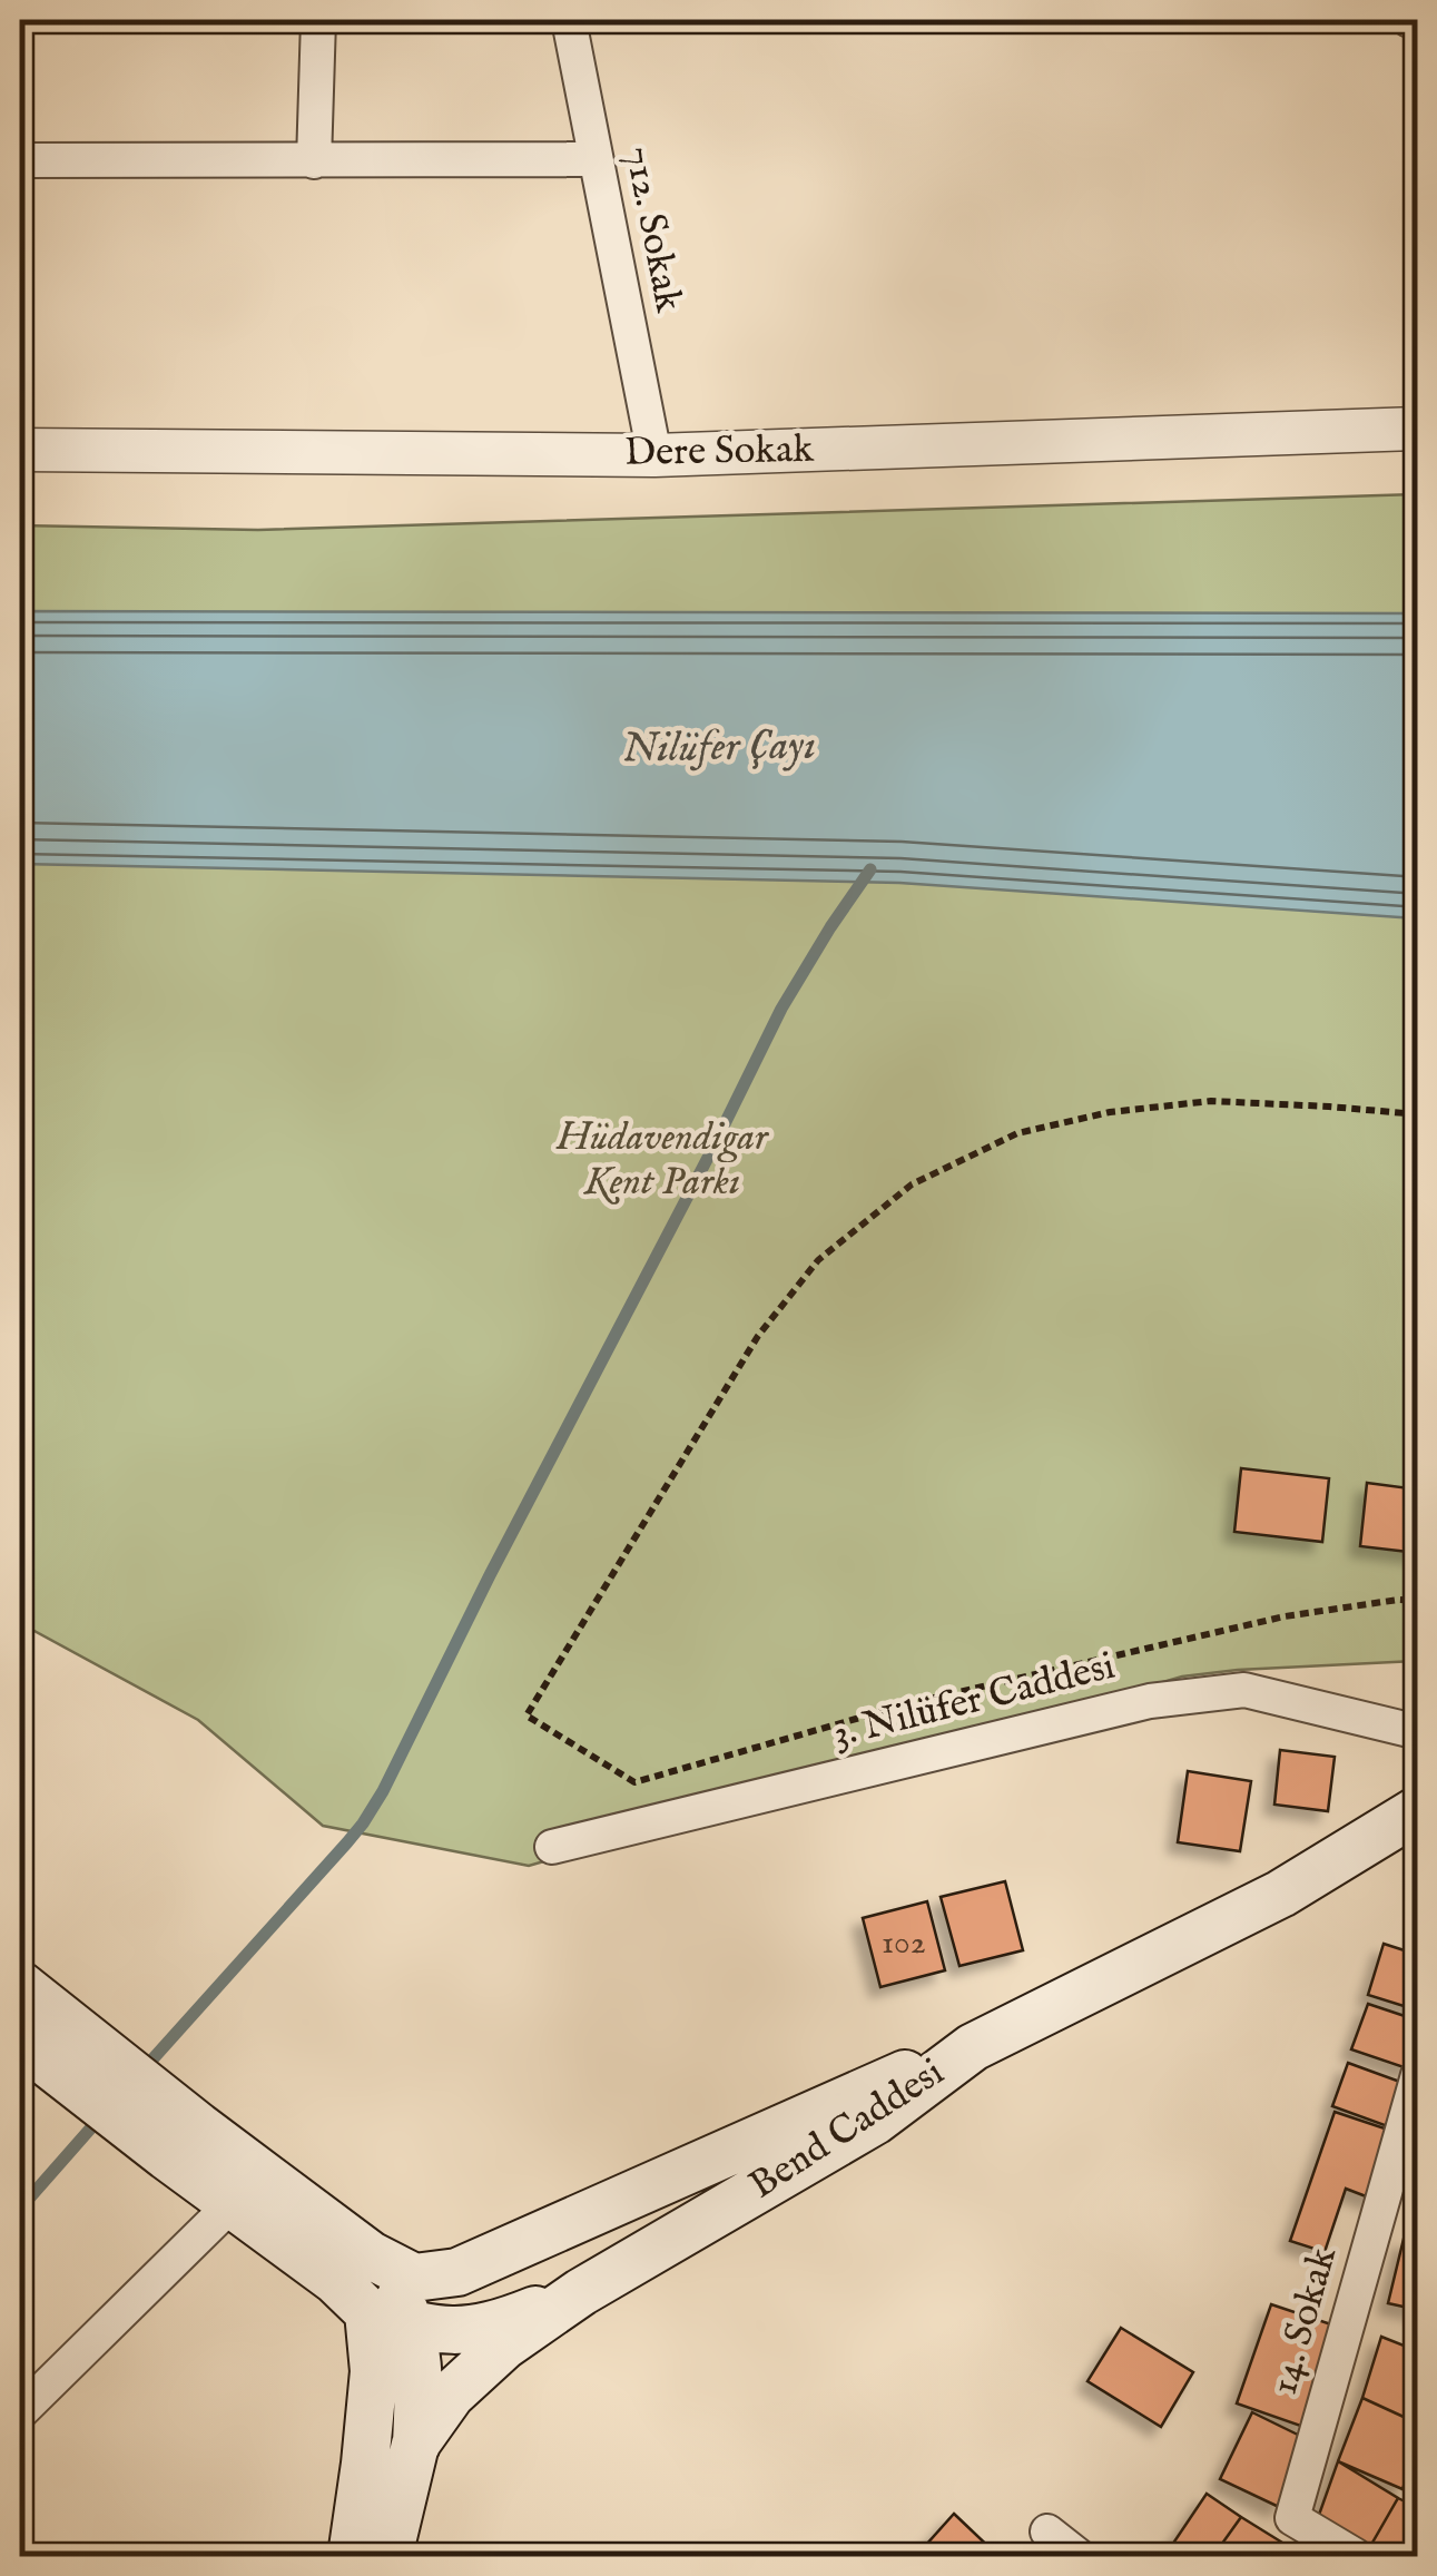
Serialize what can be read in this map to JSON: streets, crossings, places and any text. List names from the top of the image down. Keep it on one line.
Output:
{"streets":{"main road":["Bend Caddesi"],"street":["712. Sokak","Dere Sokak","3. Nilüfer Caddesi","14. Sokak"]},"crossings":[["712. Sokak","Dere Sokak"]],"water":["Nilüfer Çayı"],"parks":["Hüdavendigar Kent Parkı"],"house_numbers":["102"]}
